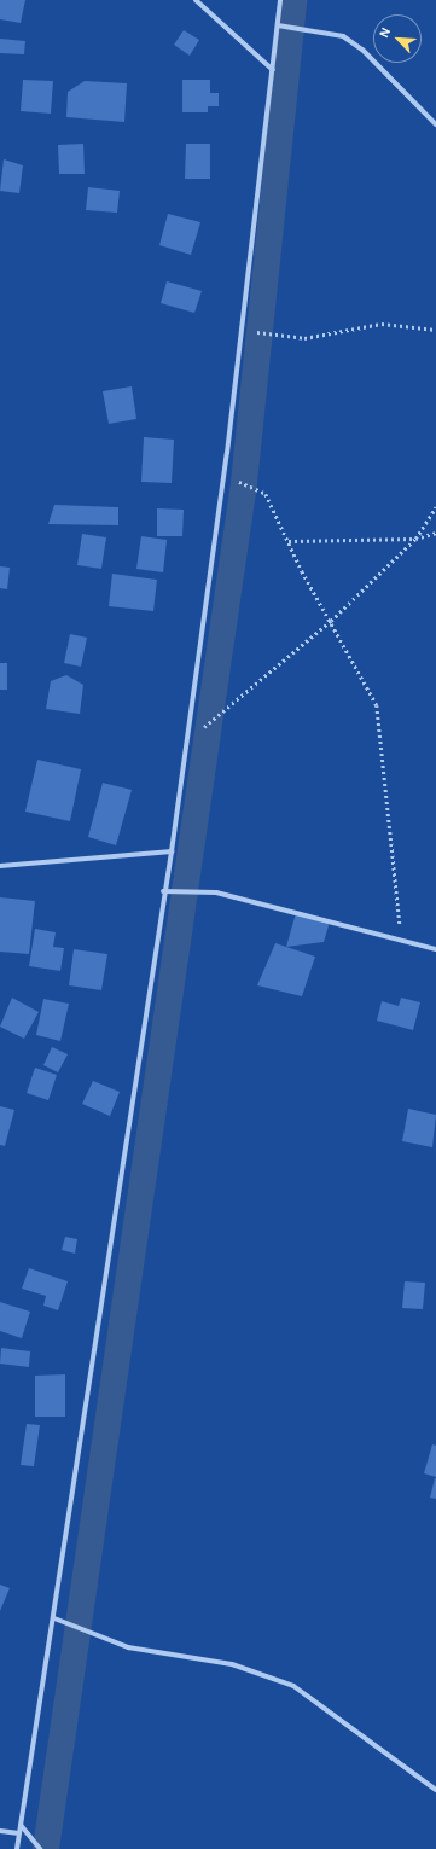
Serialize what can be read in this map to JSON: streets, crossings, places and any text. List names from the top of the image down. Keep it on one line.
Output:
{"north":"top left"}
